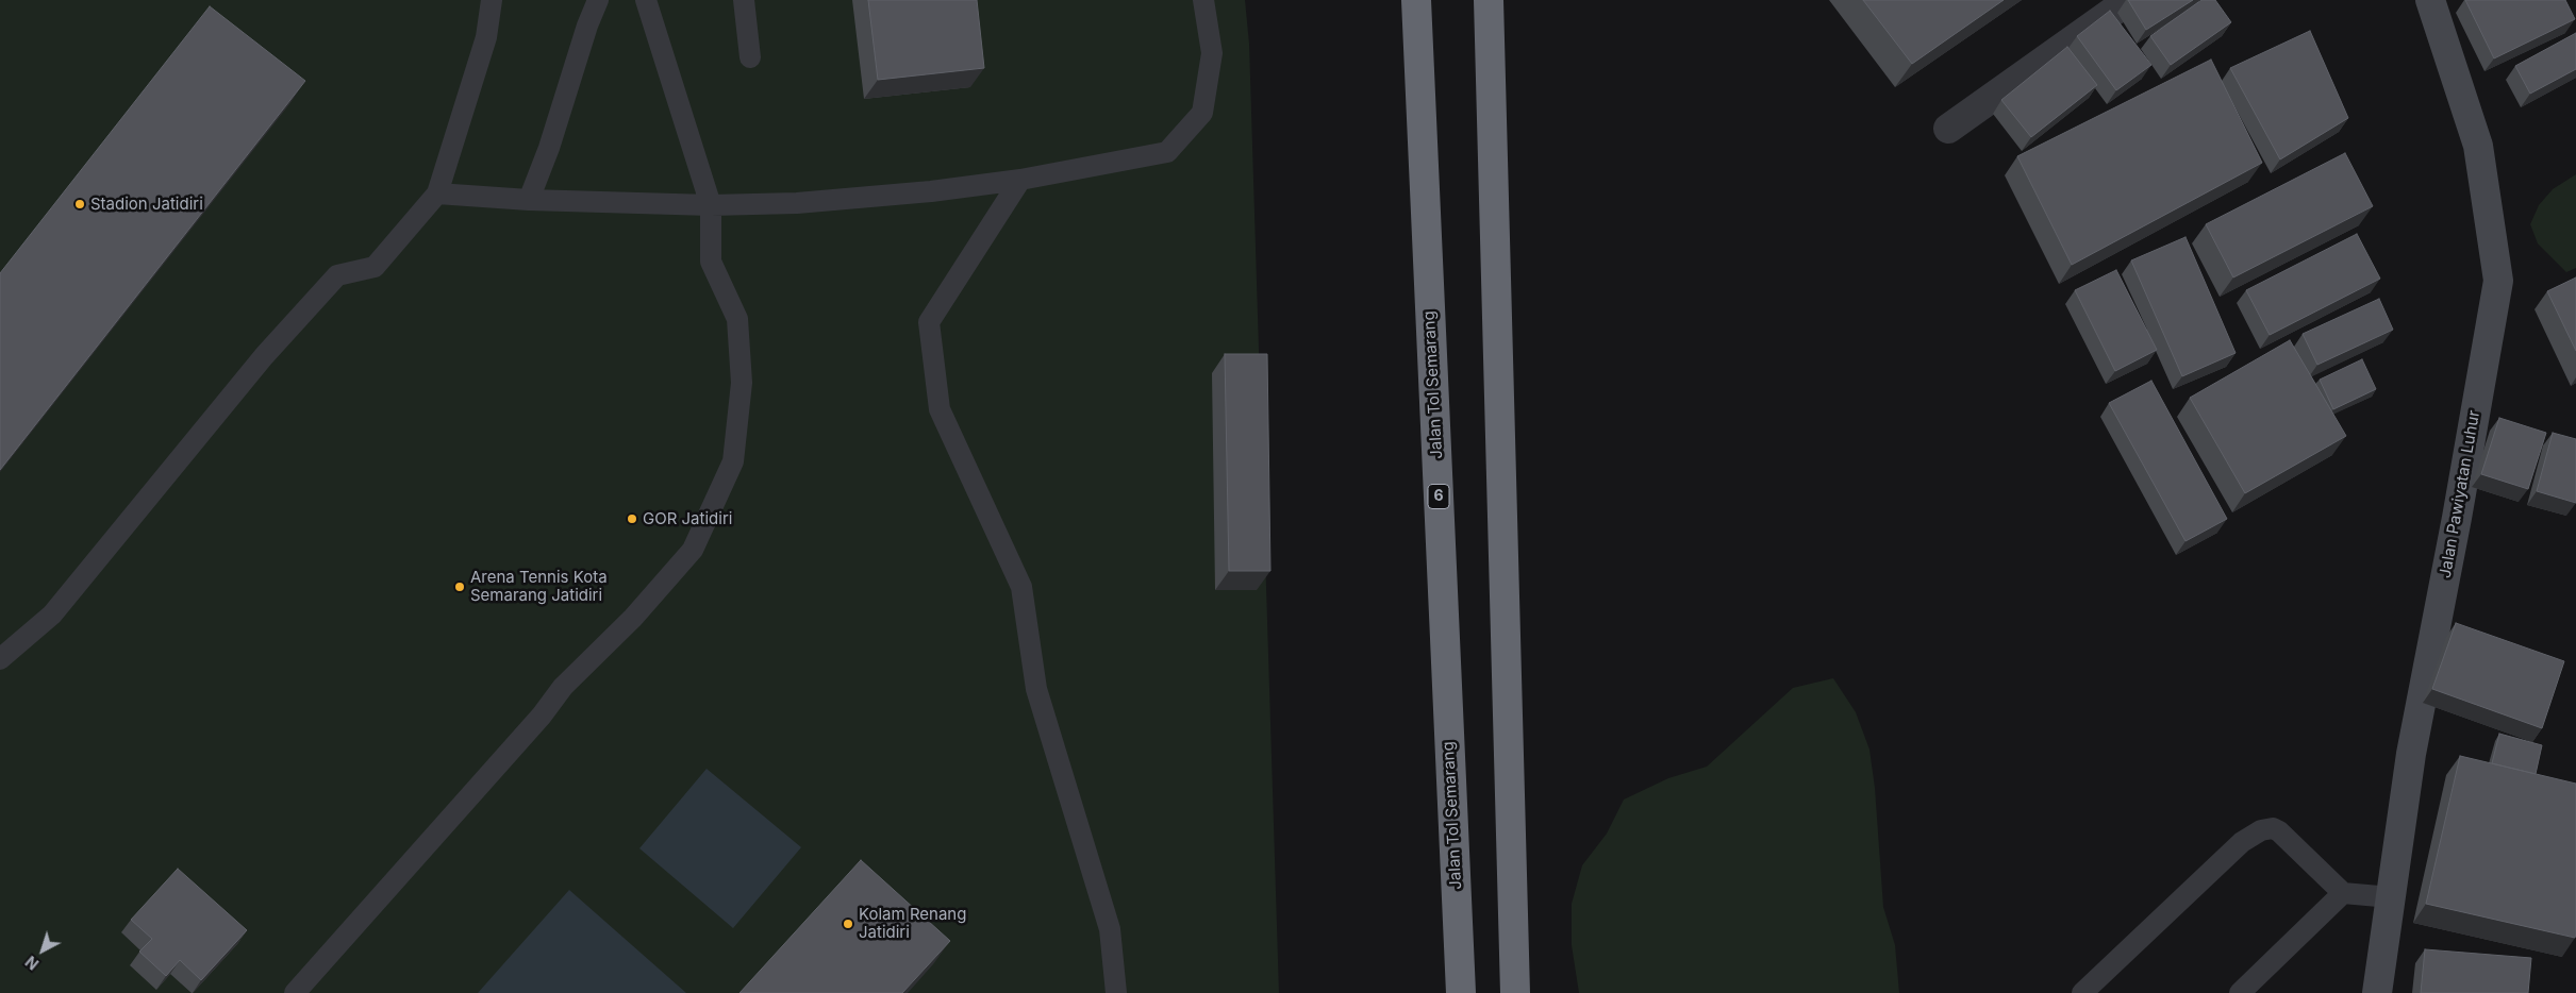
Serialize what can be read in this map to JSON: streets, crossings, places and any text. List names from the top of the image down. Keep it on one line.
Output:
{"streets":{"highway":["Jalan Tol Semarang","6"],"main road":["Jalan Pawiyatan Luhur"]},"places":["Stadion Jatidiri","GOR Jatidiri","Arena Tennis Kota Semarang Jatidiri","Kolam Renang Jatidiri"],"north":"bottom left"}
